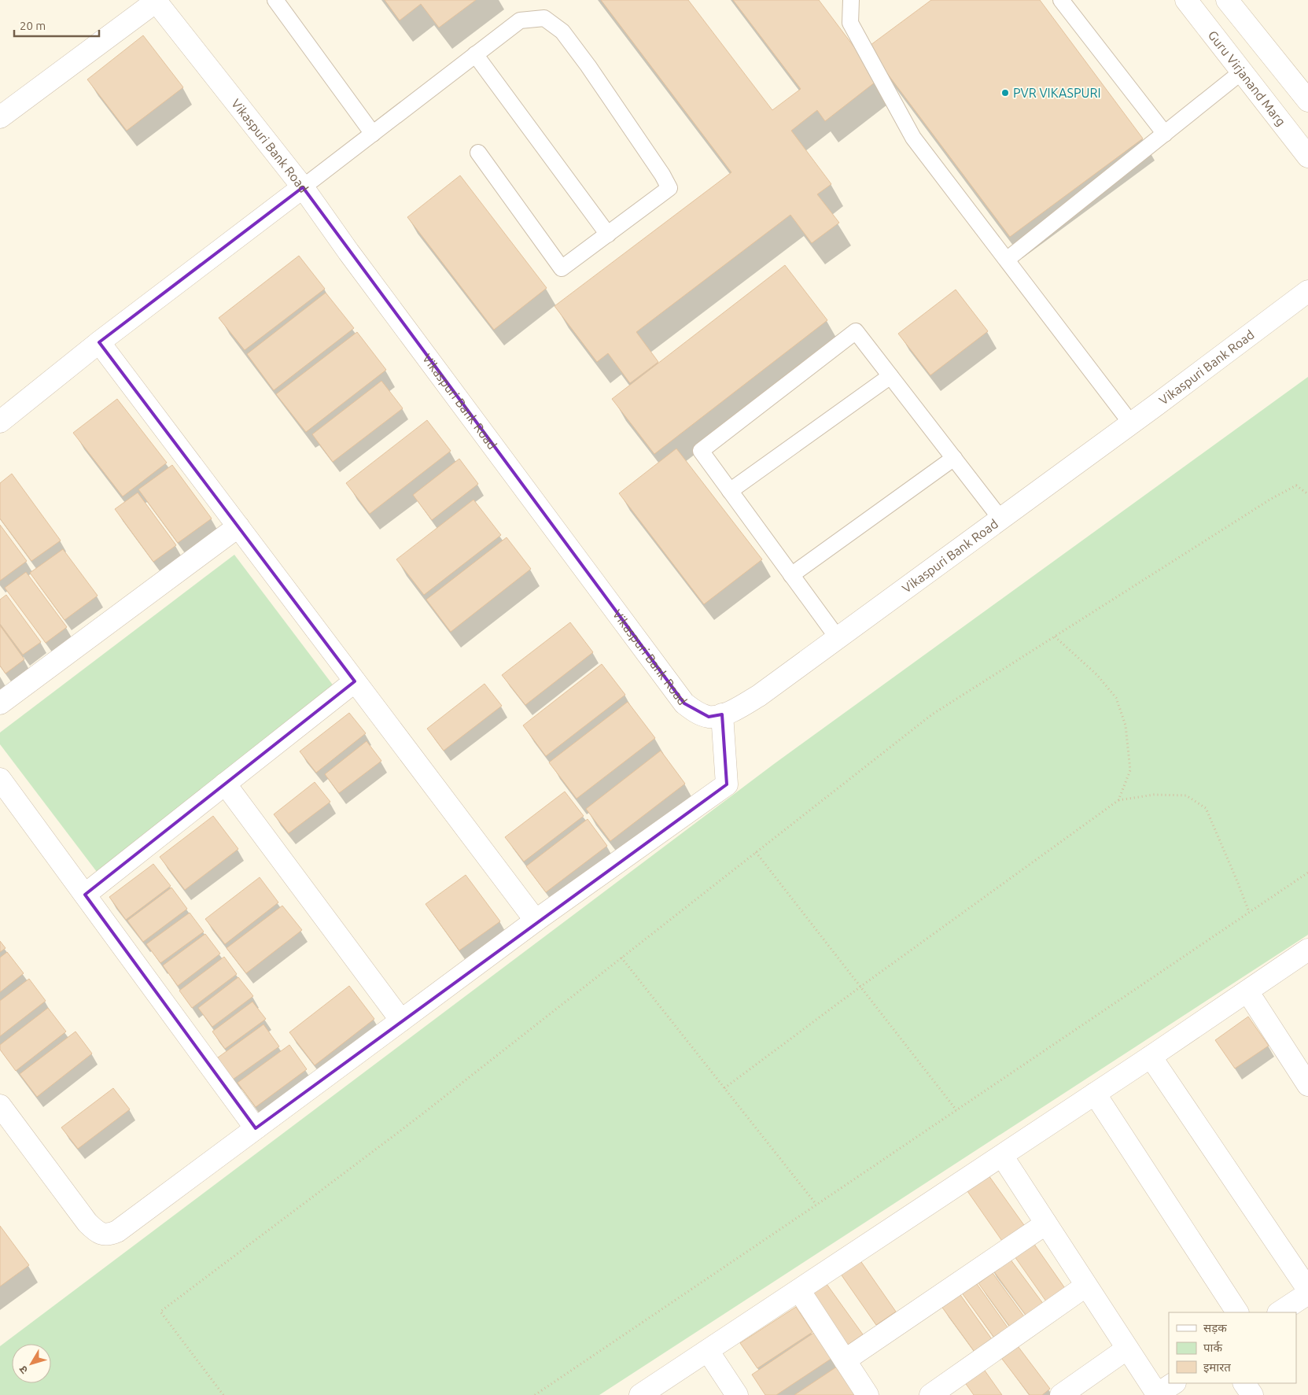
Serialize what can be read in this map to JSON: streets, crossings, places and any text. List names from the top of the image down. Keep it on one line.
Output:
{"streets":{"street":["Guru Virjanand Marg","Vikaspuri Bank Road"]},"places":["PVR VIKASPURI"],"legend":["सड़क","पार्क","इमारत"],"scale_bar":"20 m","north":"bottom left"}
